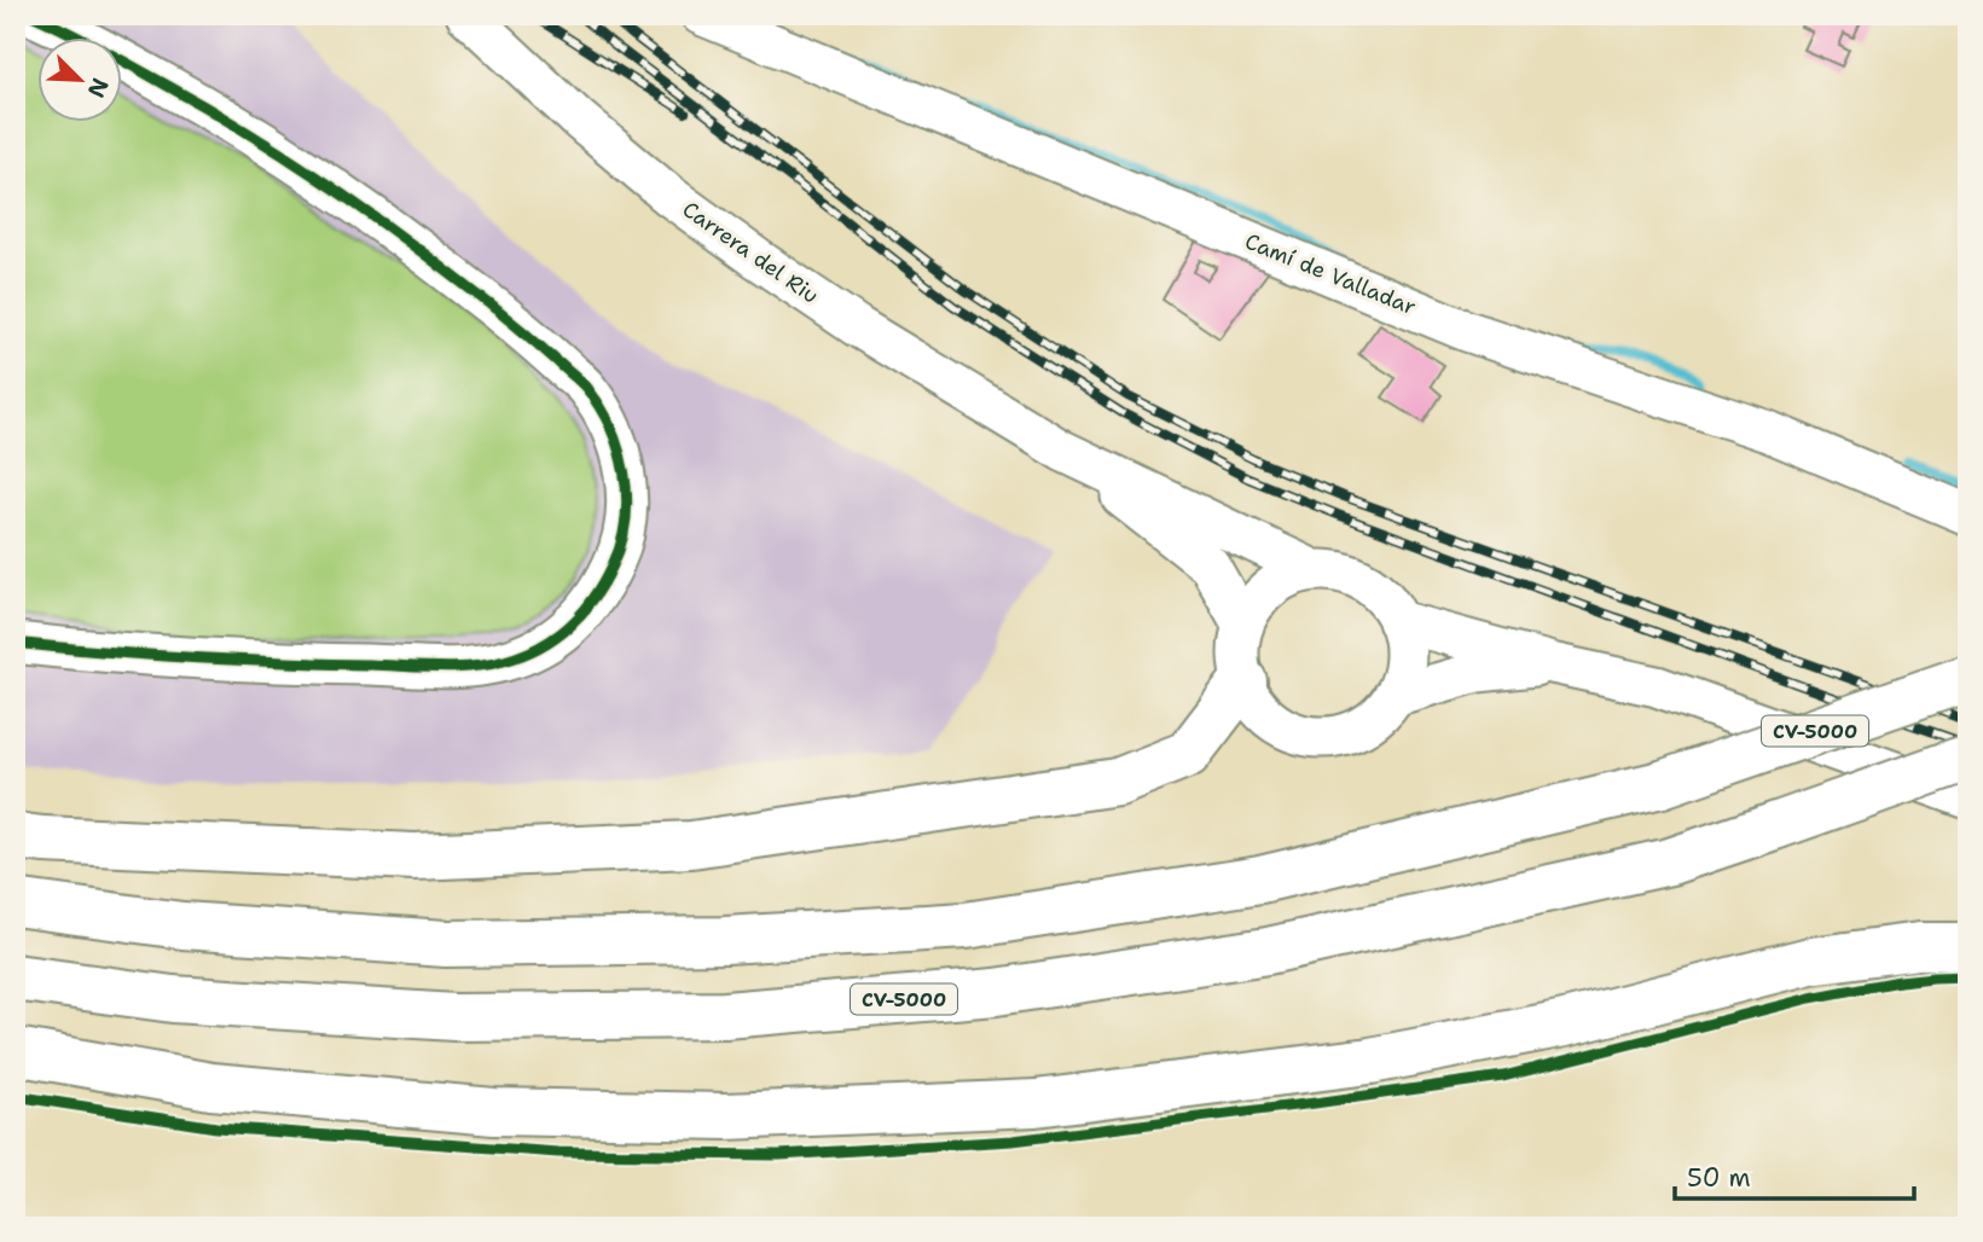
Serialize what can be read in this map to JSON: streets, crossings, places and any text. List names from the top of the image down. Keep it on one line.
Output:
{"streets":{"highway":["CV-5000"],"street":["Carrera del Riu","Camí de Valladar"]},"scale_bar":"50 m","north":"bottom right"}
